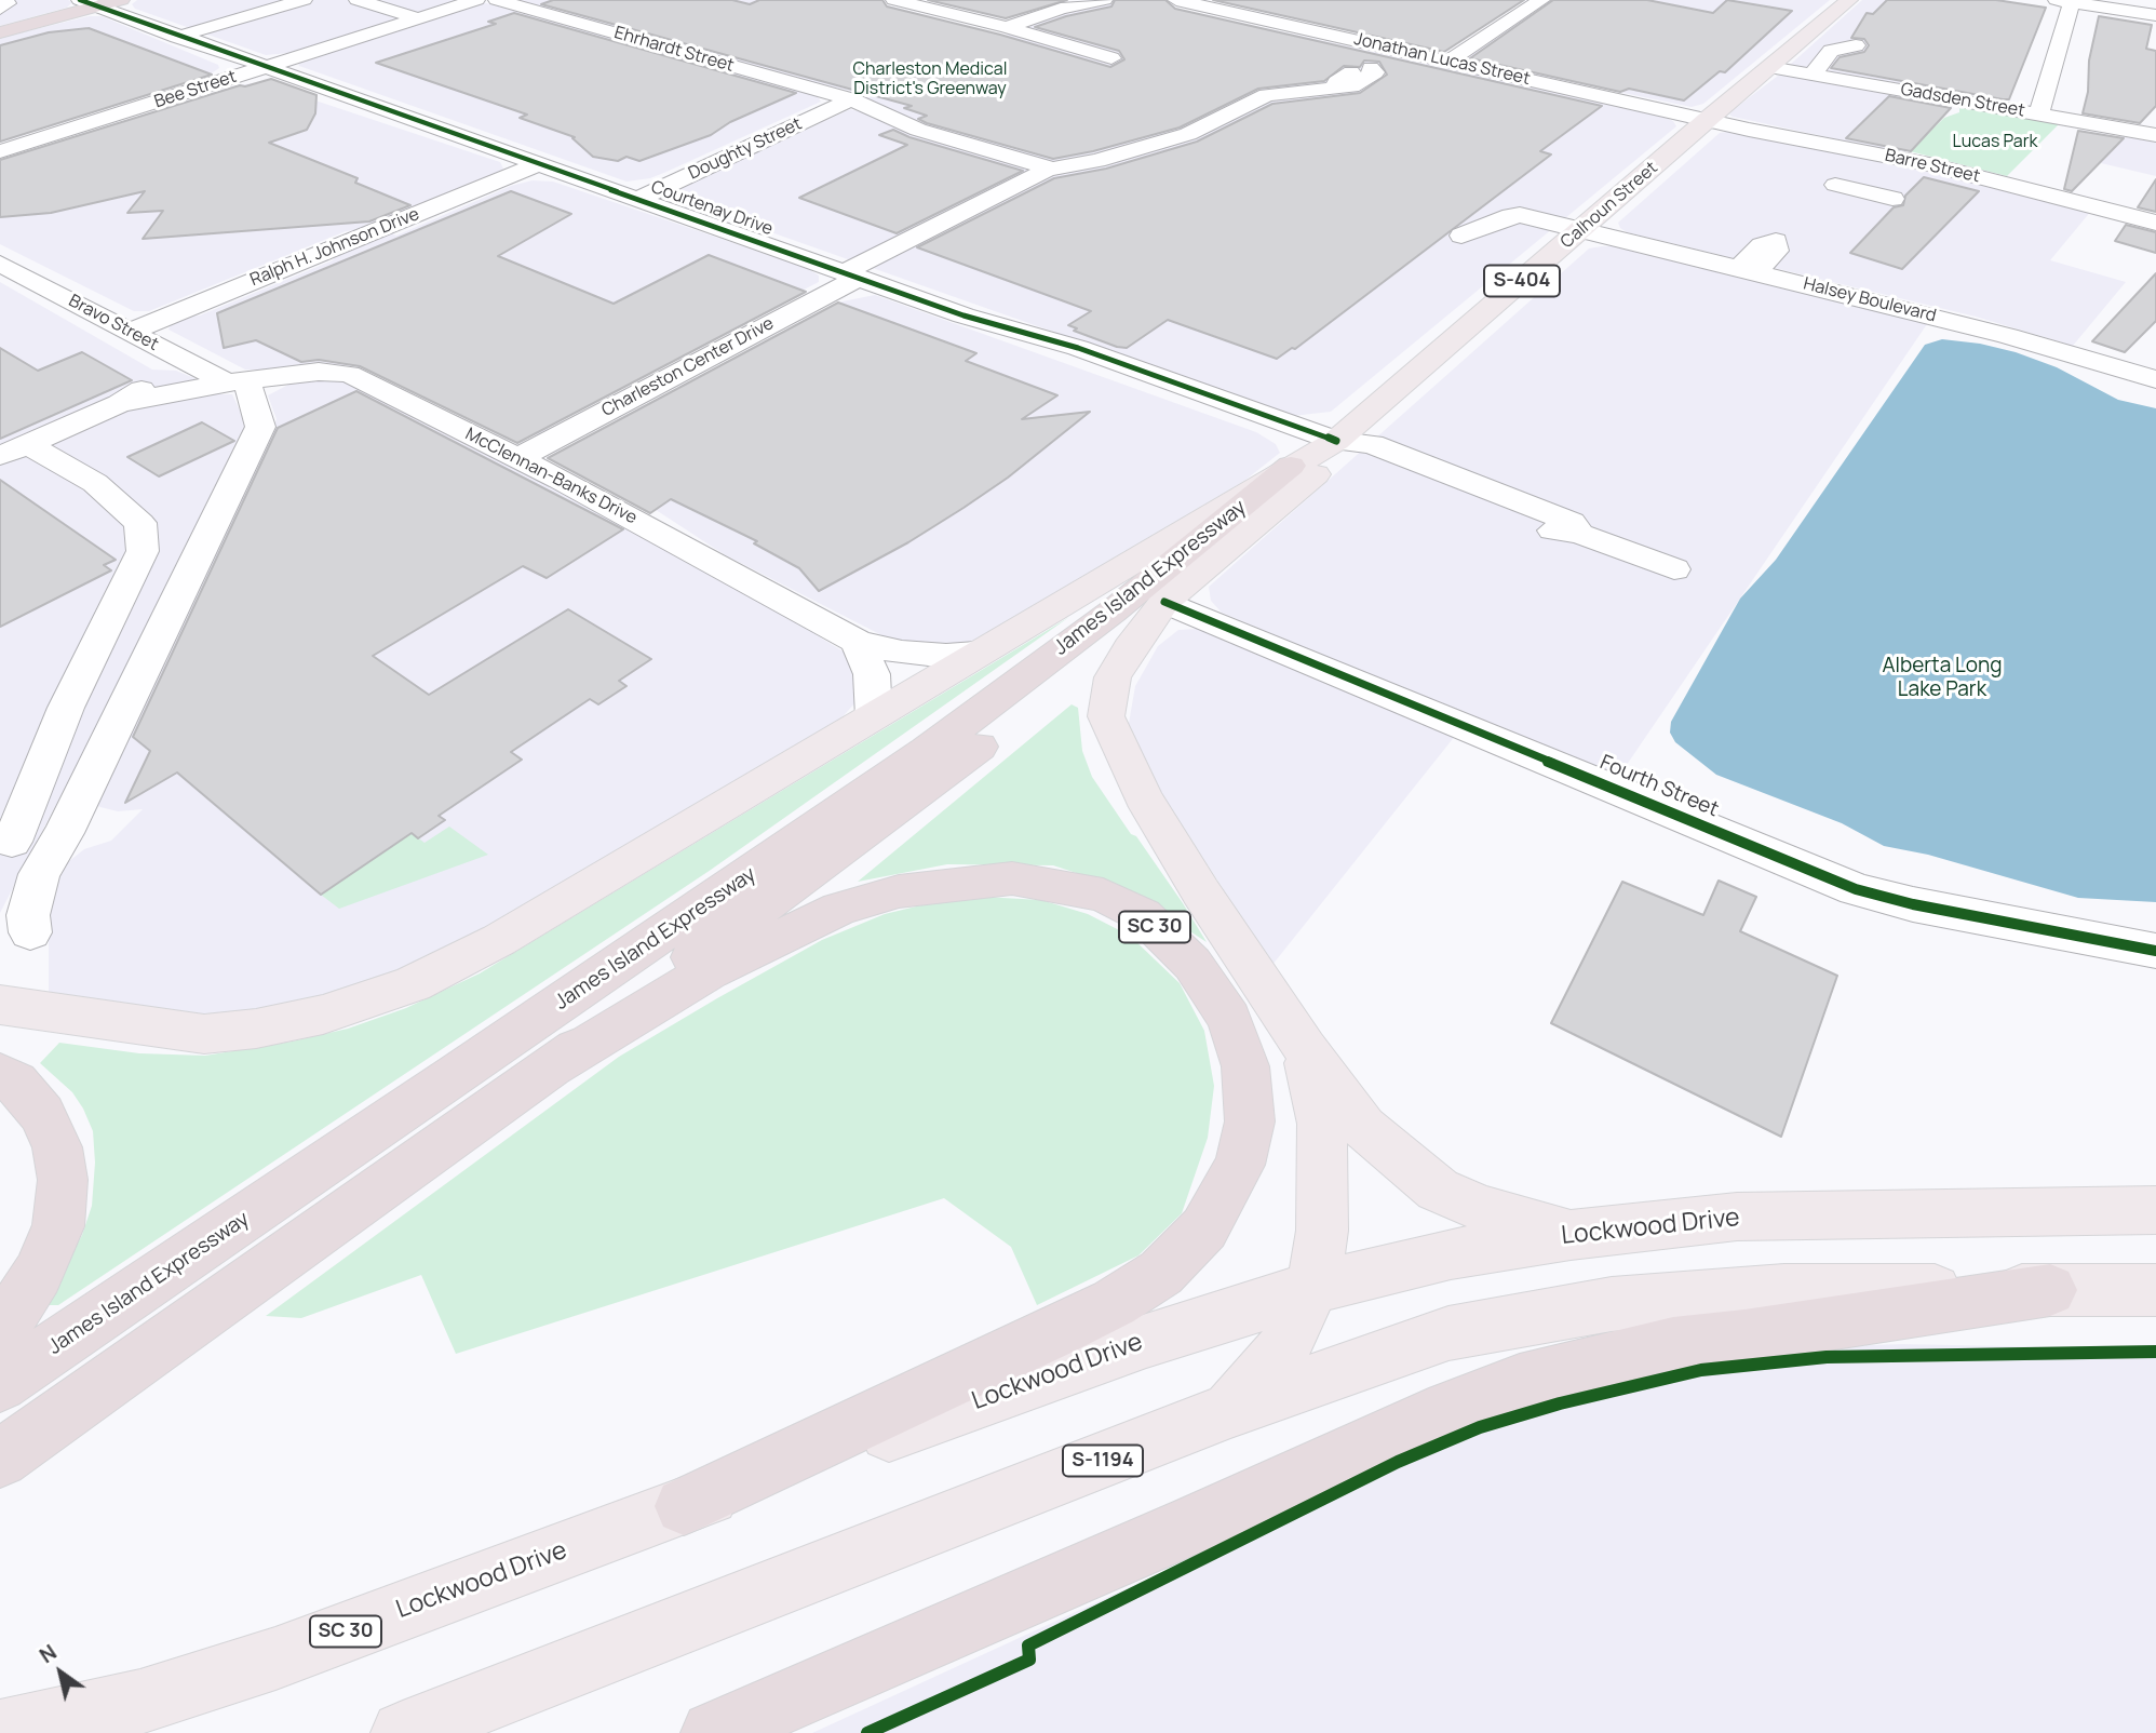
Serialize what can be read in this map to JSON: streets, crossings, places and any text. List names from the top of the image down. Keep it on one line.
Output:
{"streets":{"highway":["James Island Expressway","SC 30"],"main road":["Calhoun Street","S-404","Lockwood Drive","S-1194"],"street":["Ehrhardt Street","Jonathan Lucas Street","Bee Street","Gadsden Street","Doughty Street","Barre Street","Courtenay Drive","Ralph H. Johnson Drive","Halsey Boulevard","Bravo Street","Charleston Center Drive","McClennan-Banks Drive","Fourth Street"]},"crossings":[["Ehrhardt Street","Doughty Street"],["Ehrhardt Street","Charleston Center Drive"],["Jonathan Lucas Street","Barre Street"],["Jonathan Lucas Street","Calhoun Street"],["Bee Street","Courtenay Drive"],["Gadsden Street","Calhoun Street"],["Doughty Street","Courtenay Drive"],["Barre Street","Calhoun Street"],["Calhoun Street","Courtenay Drive"],["Calhoun Street","Halsey Boulevard"],["Calhoun Street","McClennan-Banks Drive"],["Calhoun Street","James Island Expressway"],["Calhoun Street","Fourth Street"],["Calhoun Street","Lockwood Drive"],["Courtenay Drive","Ralph H. Johnson Drive"],["Courtenay Drive","Charleston Center Drive"],["Ralph H. Johnson Drive","Bravo Street"],["Bravo Street","McClennan-Banks Drive"],["Charleston Center Drive","McClennan-Banks Drive"],["James Island Expressway","Fourth Street"],["James Island Expressway","SC 30"],["SC 30","Lockwood Drive"]],"parks":["Charleston Medical District's Greenway","Lucas Park","Alberta Long Lake Park"],"north":"top left"}
